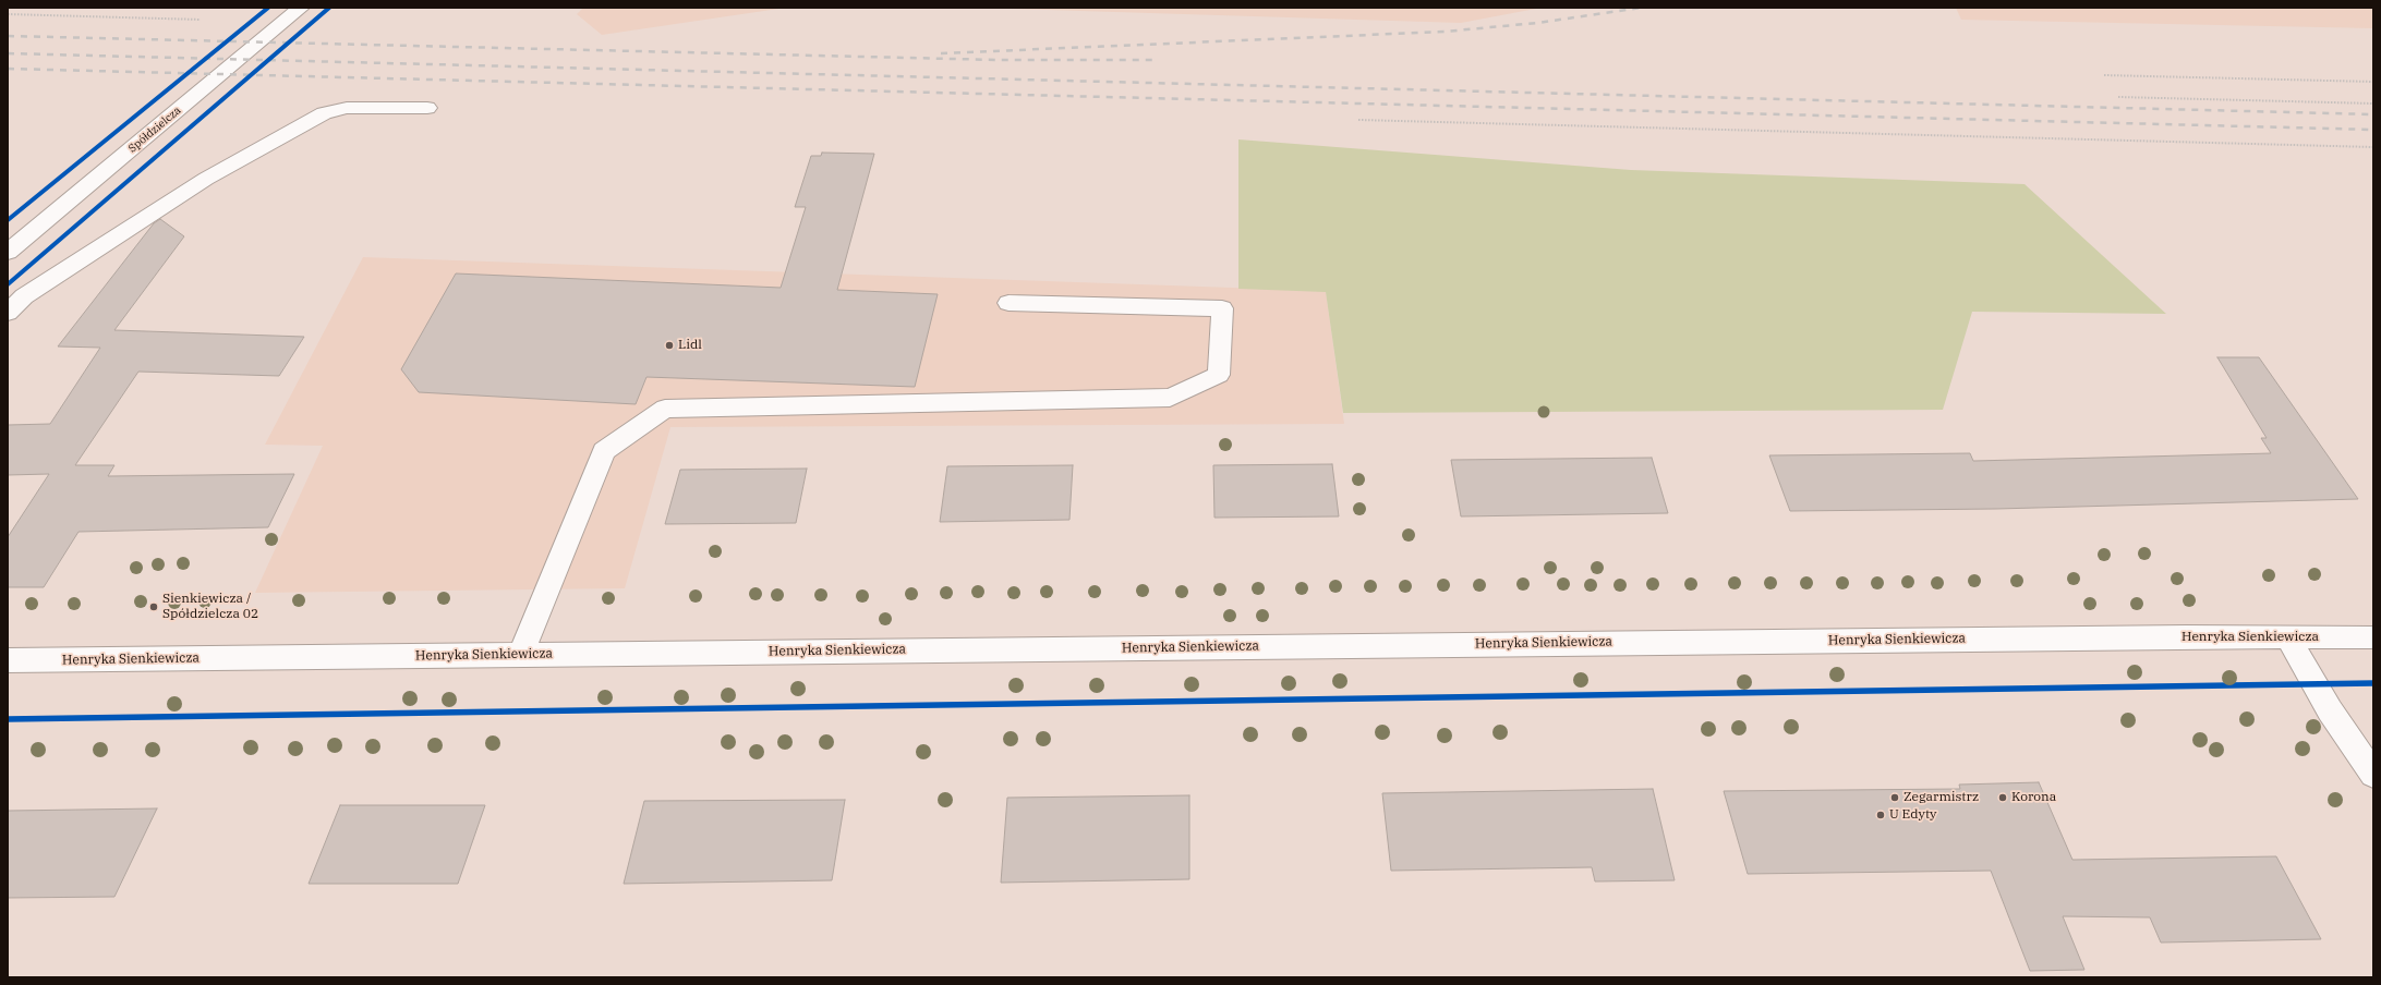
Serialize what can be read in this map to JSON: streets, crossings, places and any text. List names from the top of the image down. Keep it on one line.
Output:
{"streets":{"street":["Spółdzielcza","Henryka Sienkiewicza"]},"places":["Lidl","Sienkiewicza / Spółdzielcza 02","Zegarmistrz","Korona","U Edyty"]}
